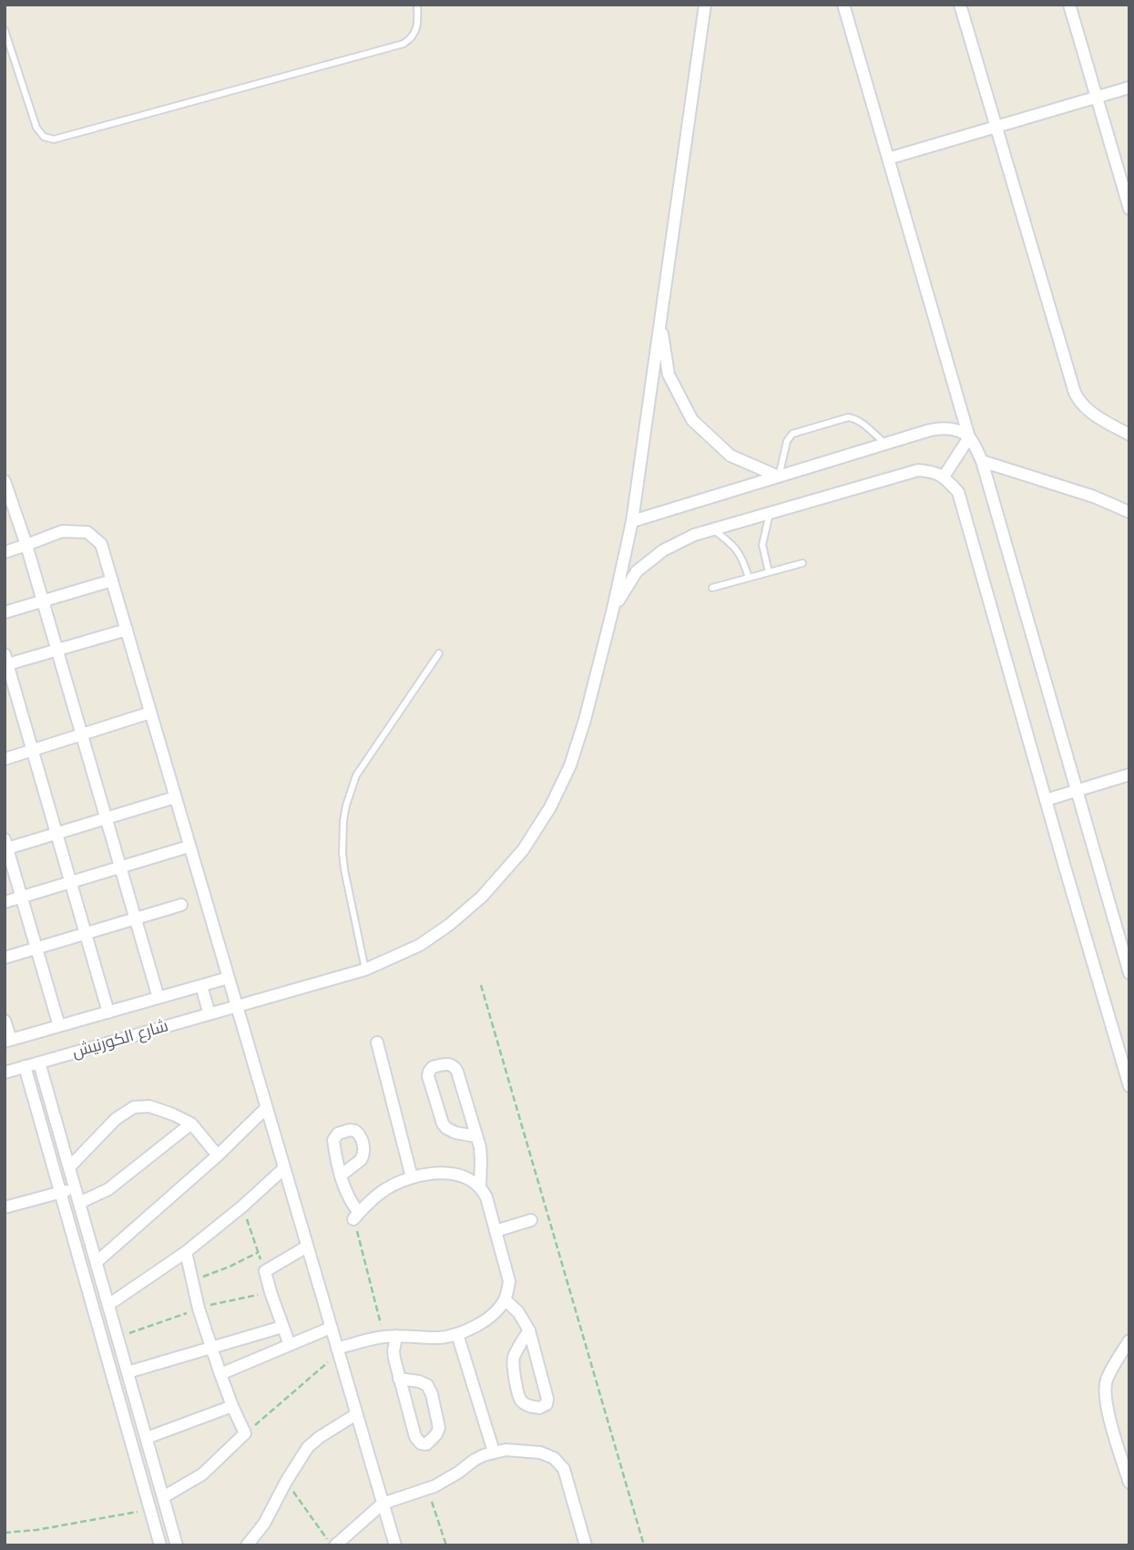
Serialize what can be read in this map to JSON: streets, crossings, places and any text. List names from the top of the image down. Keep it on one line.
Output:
{"streets":{"street":["شارع الكورنيش"]}}
